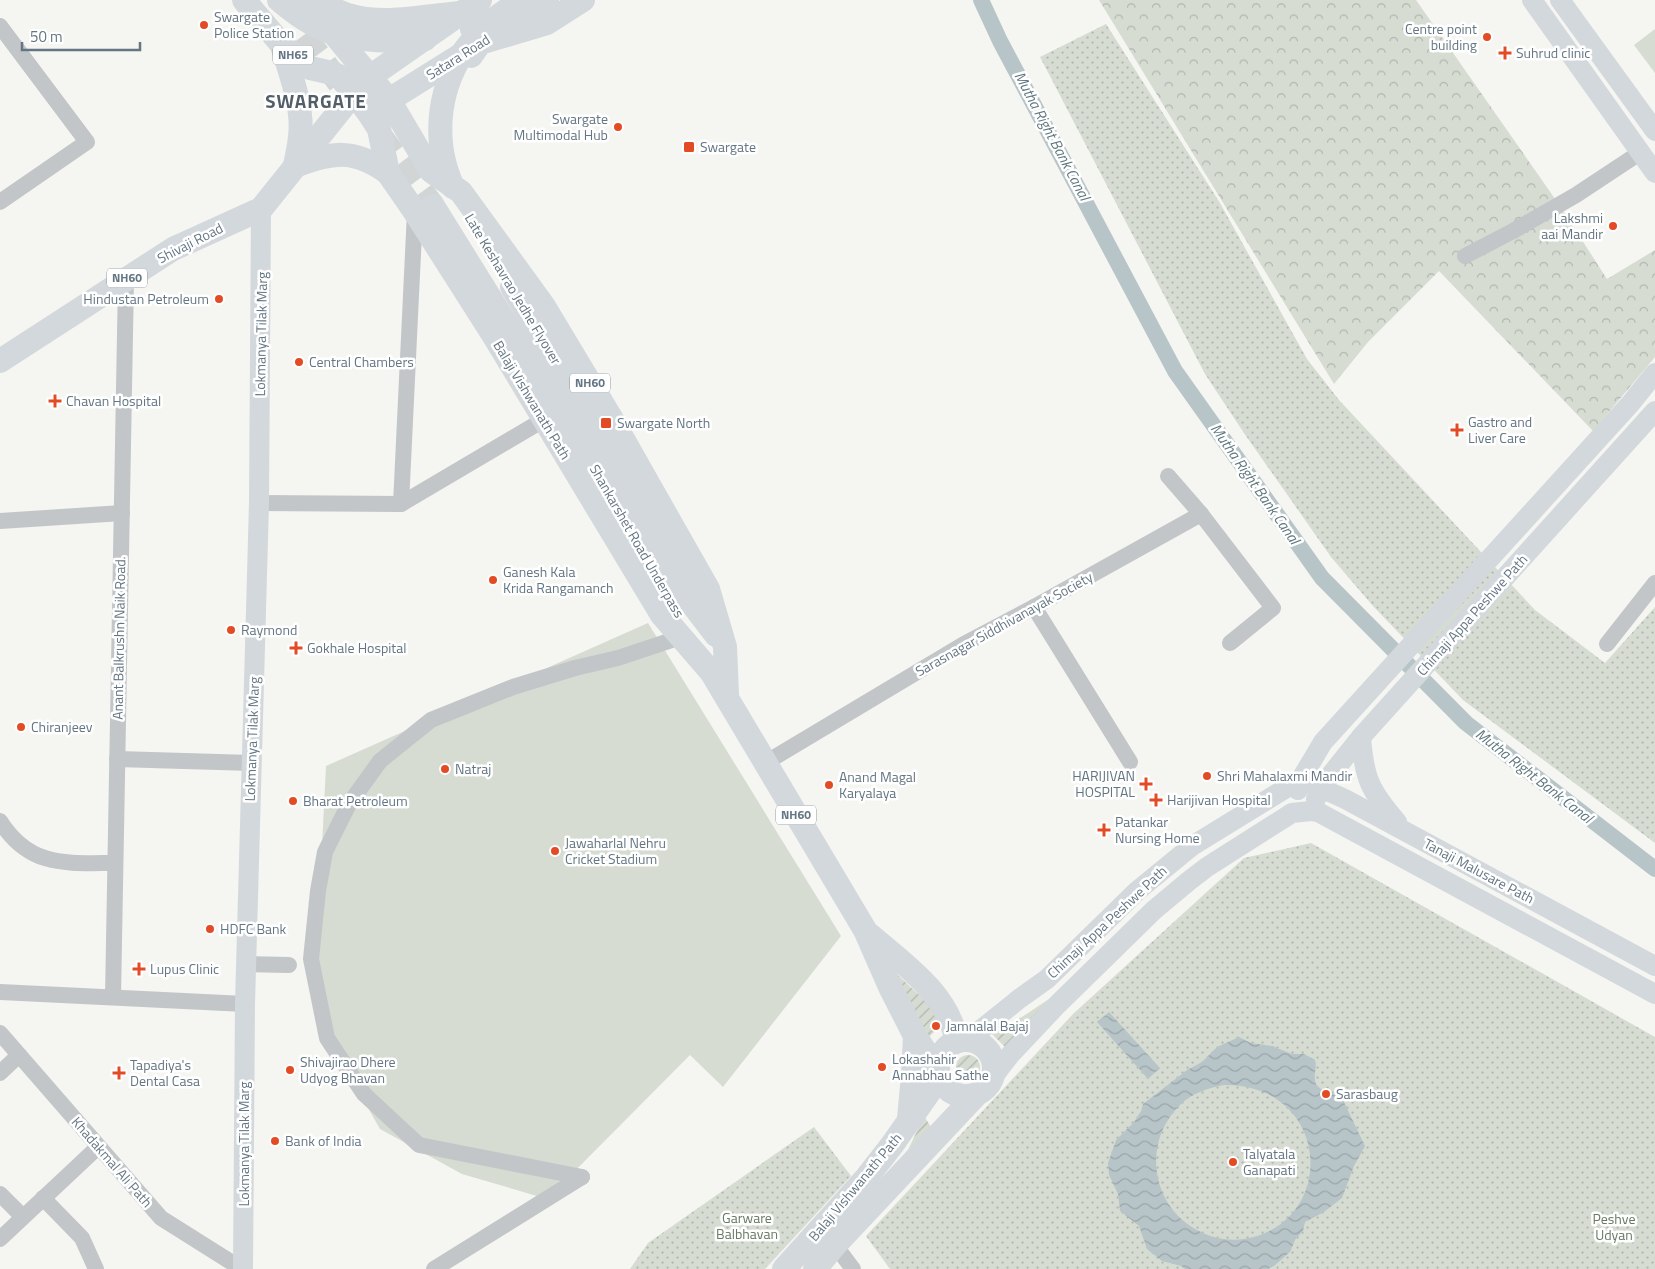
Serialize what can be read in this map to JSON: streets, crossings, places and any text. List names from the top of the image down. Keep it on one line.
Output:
{"streets":{"highway":["NH65","Satara Road","Shivaji Road","NH60","Late Keshavrao Jedhe Flyover","Balaji Vishwanath Path","Shankarshet Road Underpass"],"main road":["Lokmanya Tilak Marg","Chimaji Appa Peshwe Path","Tanaji Malusare Path"],"street":["Sarasnagar Siddhivanayak Society","Anant Balkrushn Naik Road.","Khadakmal Ali Path"]},"crossings":[["NH65","Shivaji Road"],["NH65","NH60"],["NH65","Balaji Vishwanath Path"],["Satara Road","Late Keshavrao Jedhe Flyover"],["Satara Road","Balaji Vishwanath Path"],["Shivaji Road","NH60"],["Shivaji Road","Lokmanya Tilak Marg"],["Shivaji Road","Balaji Vishwanath Path"],["Shivaji Road","Anant Balkrushn Naik Road."],["NH60","Balaji Vishwanath Path"],["Late Keshavrao Jedhe Flyover","Balaji Vishwanath Path"],["Lokmanya Tilak Marg","Khadakmal Ali Path"],["Balaji Vishwanath Path","Shankarshet Road Underpass"],["Balaji Vishwanath Path","Chimaji Appa Peshwe Path"],["Balaji Vishwanath Path","Sarasnagar Siddhivanayak Society"],["Chimaji Appa Peshwe Path","Tanaji Malusare Path"]],"districts":["SWARGATE"],"water":["Mutha Right Bank Canal"],"parks":["Garware Balbhavan","Peshve Udyan"],"places":{"other":["Swargate Police Station","Centre point building","Swargate Multimodal Hub","Lakshmi aai Mandir","Hindustan Petroleum","Central Chambers","Ganesh Kala Krida Rangamanch","Raymond","Chiranjeev","Natraj","Shri Mahalaxmi Mandir","Anand Magal Karyalaya","Bharat Petroleum","Jawaharlal Nehru Cricket Stadium","HDFC Bank","Jamnalal Bajaj","Lokashahir Annabhau Sathe","Shivajirao Dhere Udyog Bhavan","Sarasbaug","Bank of India","Talyatala Ganapati"],"health":["Suhrud clinic","Chavan Hospital","Gastro and Liver Care","Gokhale Hospital","HARIJIVAN HOSPITAL","Harijivan Hospital","Patankar Nursing Home","Lupus Clinic","Tapadiya's Dental Casa"],"transit":["Swargate","Swargate North"]},"scale_bar":"50 m"}
